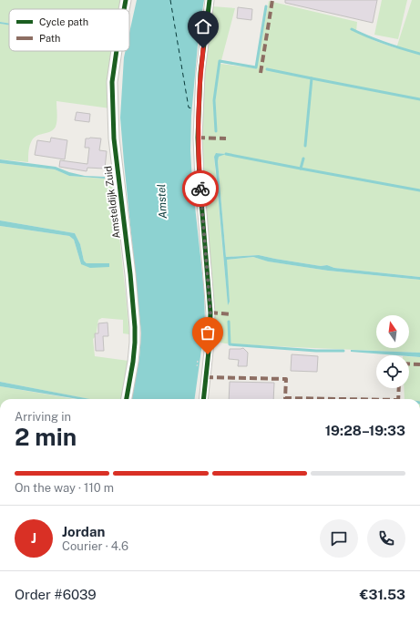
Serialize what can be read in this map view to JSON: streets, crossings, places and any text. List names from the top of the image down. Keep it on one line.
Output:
{"streets":{"street":["Amsteldijk Zuid"]},"water":["Amstel"],"legend":["Cycle path","Path"],"north":"top","page":{"heading":["2 min","Arriving in","19:28–19:33"],"panel":["Jordan","Courier · 4.6","Order #6039","€31.53"],"bar":"On the way · 110 m","round":"J"}}
